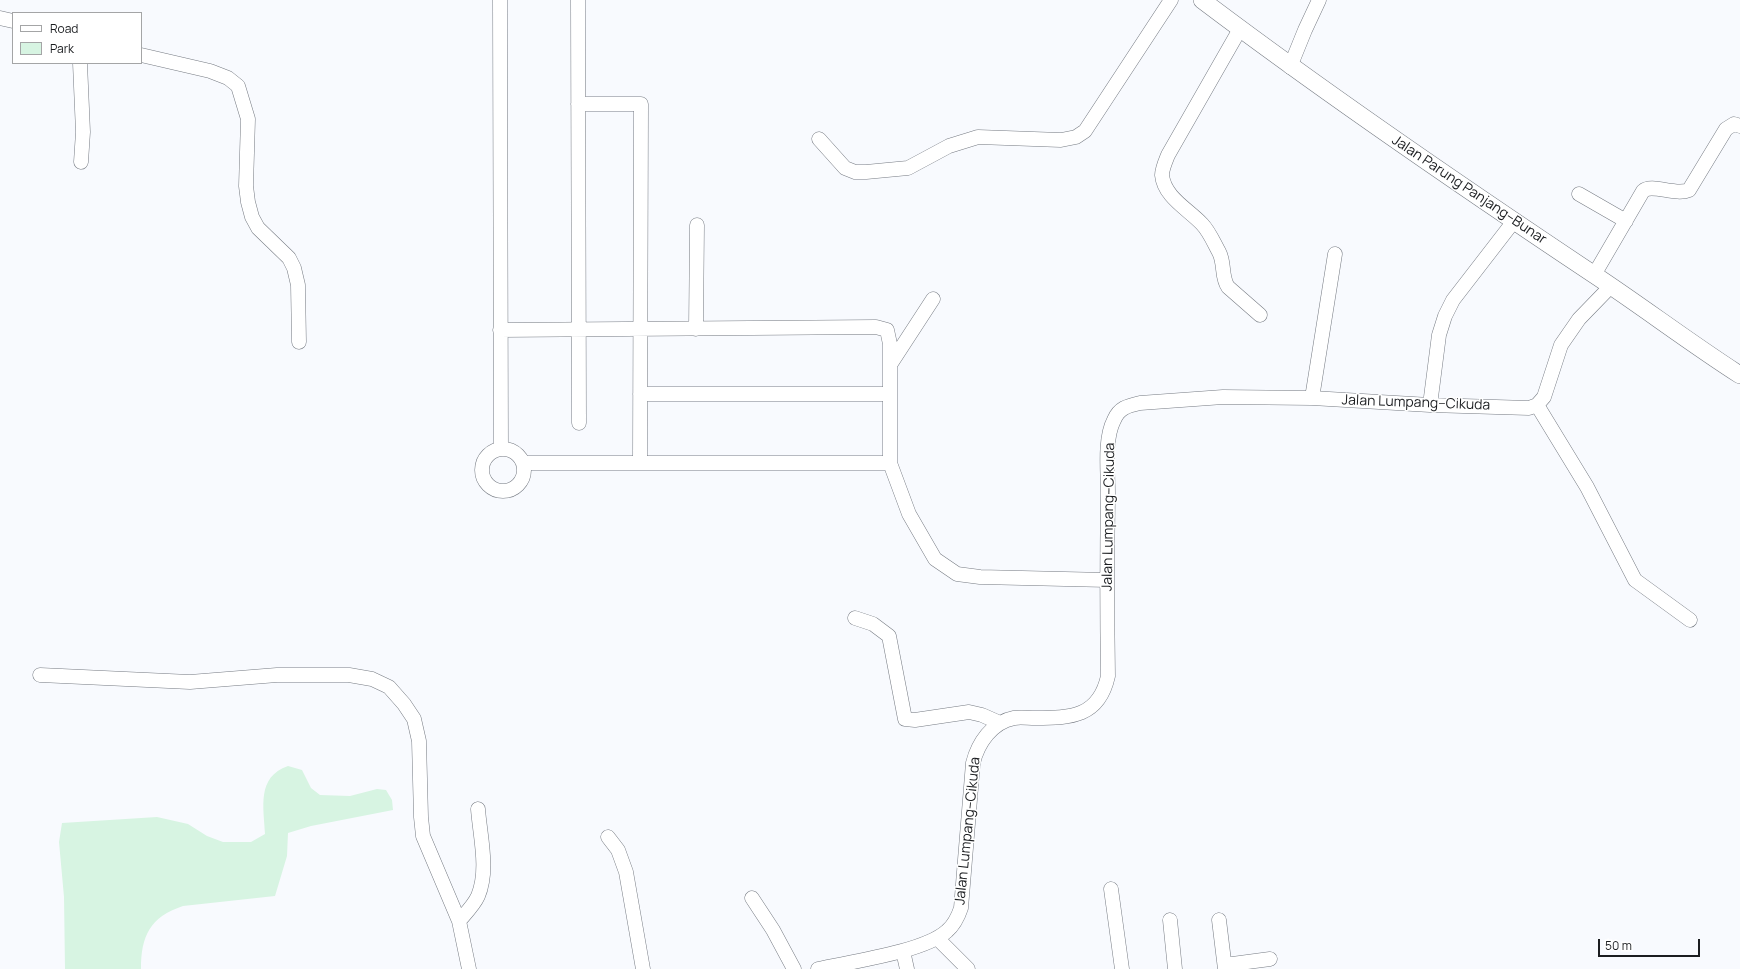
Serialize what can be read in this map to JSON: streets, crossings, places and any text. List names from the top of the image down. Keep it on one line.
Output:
{"streets":{"main road":["Jalan Parung Panjang–Bunar"],"street":["Jalan Lumpang–Cikuda"]},"legend":["Road","Park"],"scale_bar":"50 m"}
